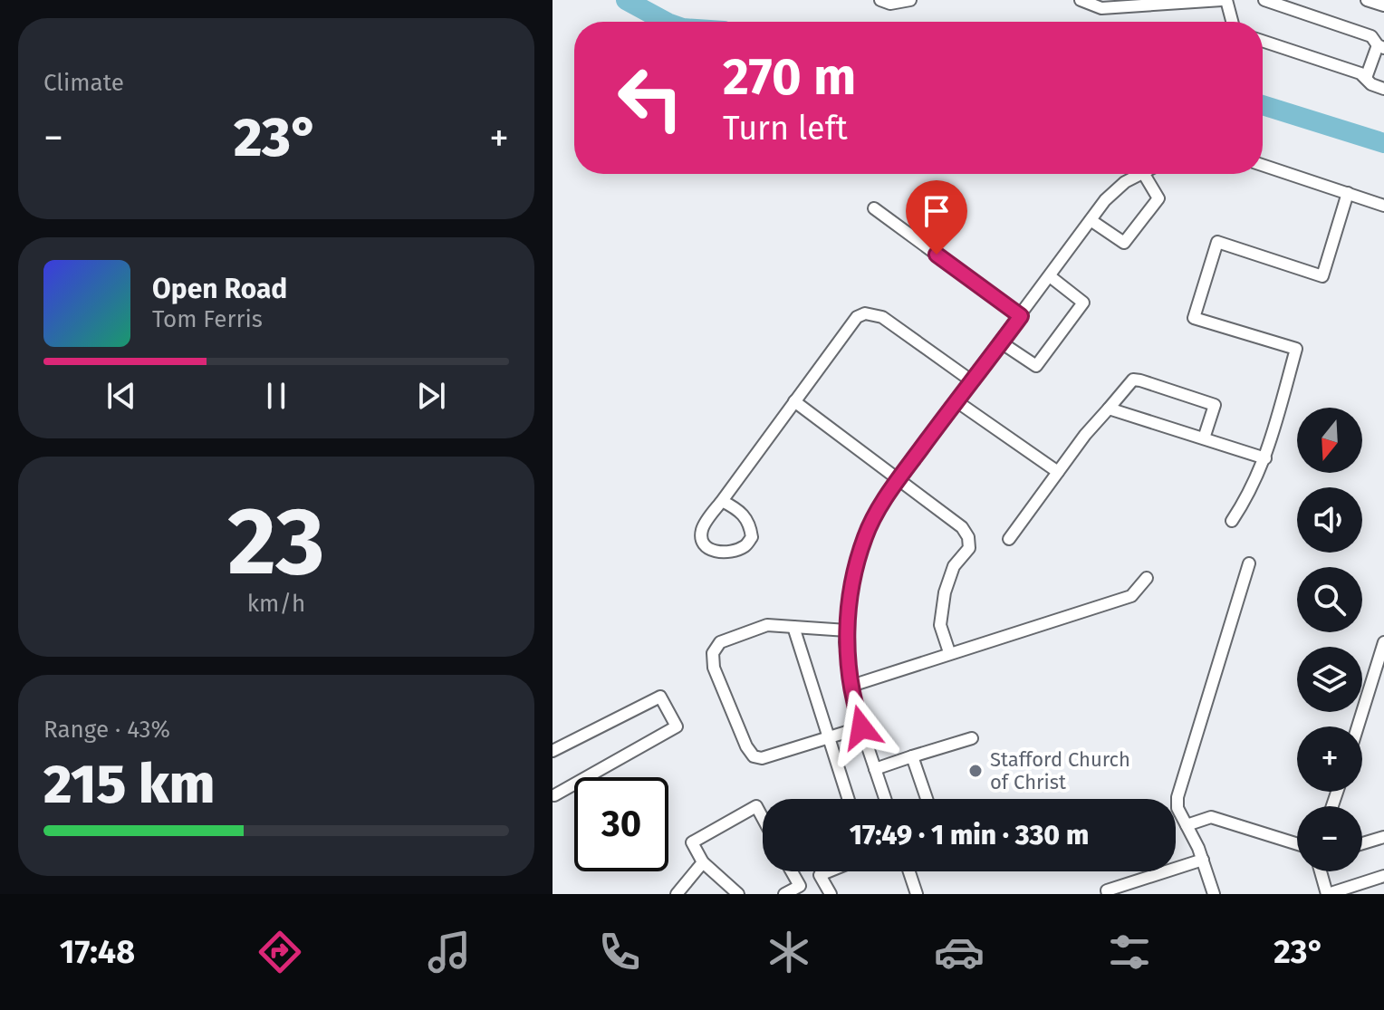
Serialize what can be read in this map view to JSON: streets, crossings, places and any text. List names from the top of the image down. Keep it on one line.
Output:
{"places":["Stafford Church of Christ"],"north":"bottom","page":{"tile":["Climate",["23","km/h"],["Range · 43%","215 km"]],"turn":["270 m","Turn left"],"heat":["−","23°","+"],"song":["Open Road","Tom Ferris"],"map_buttons":["+","−"],"limit":"30","trip":"17:49 · 1 min · 330 m","tabs":["17:48","23°"]}}
